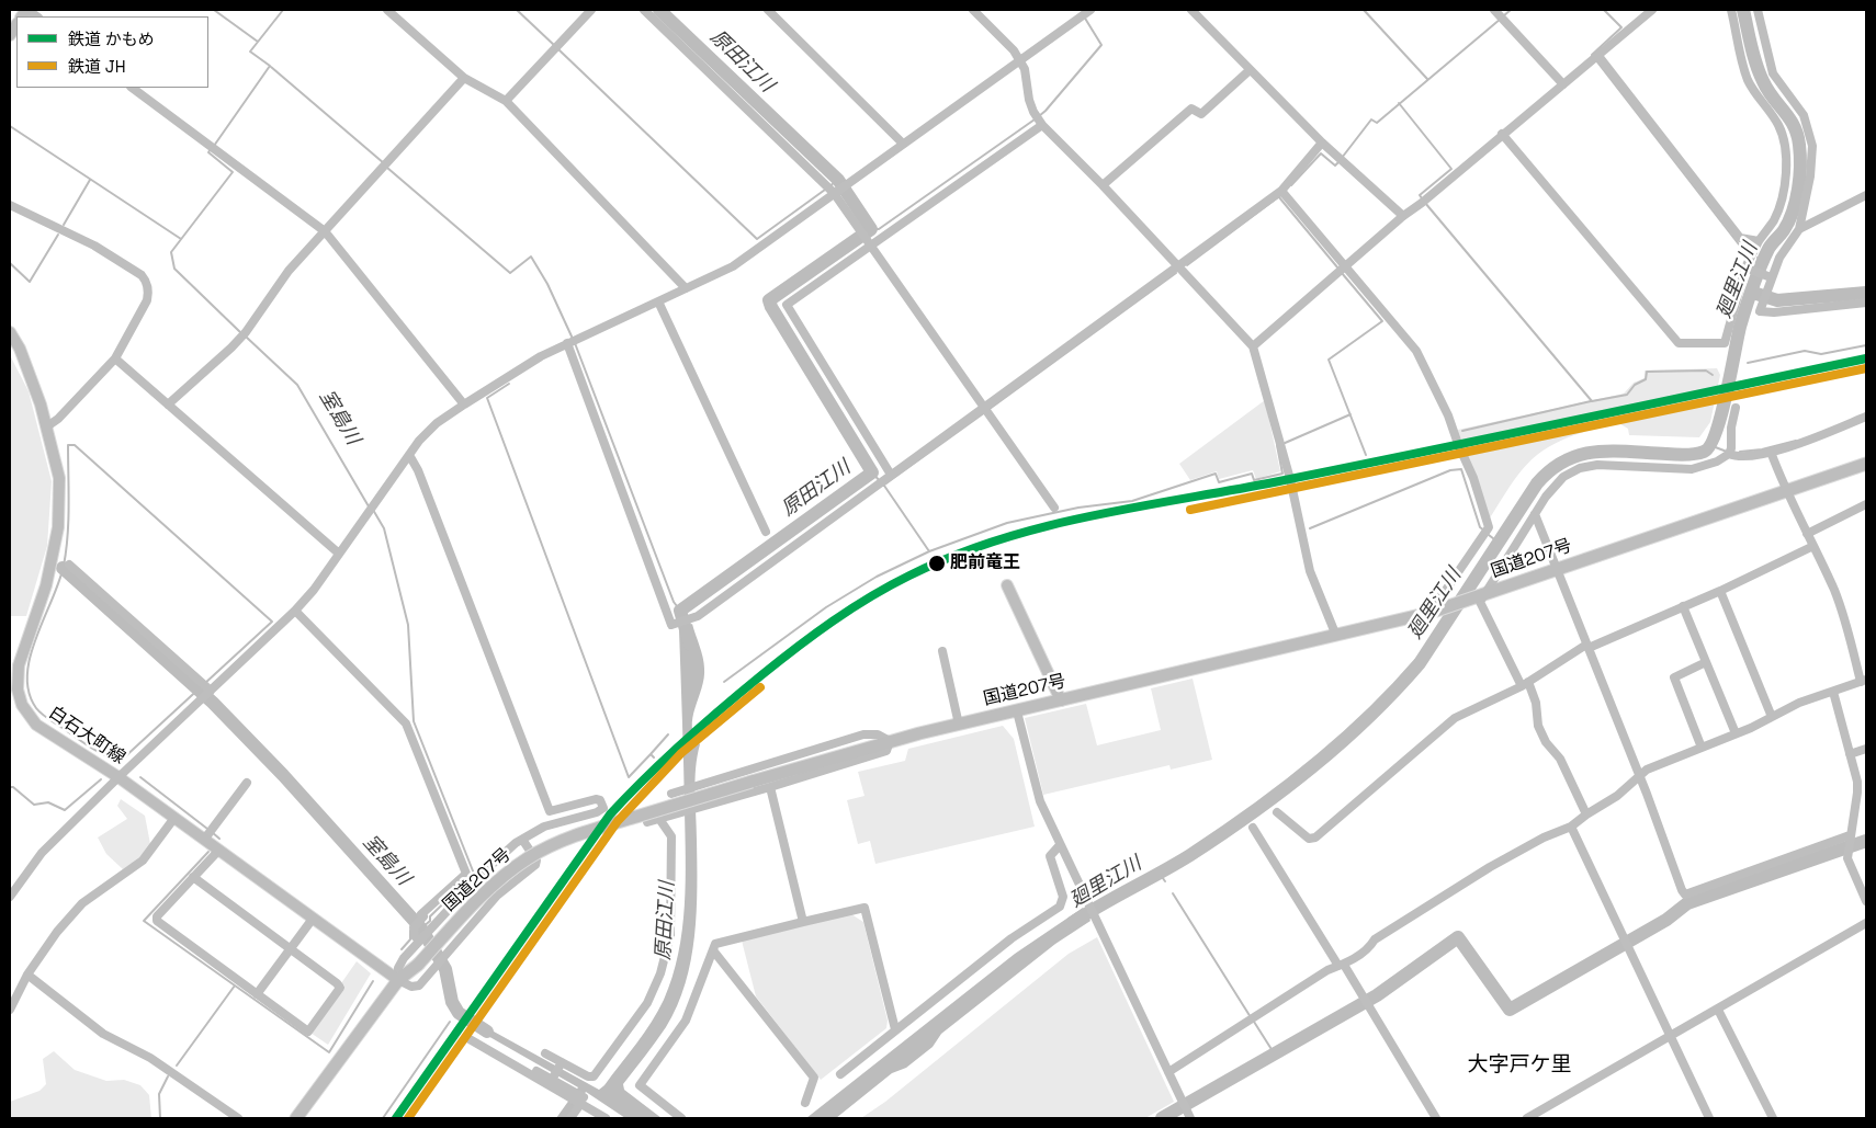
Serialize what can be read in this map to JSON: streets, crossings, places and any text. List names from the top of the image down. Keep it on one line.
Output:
{"streets":{"highway":["国道207号"],"main road":["白石大町線"]},"crossings":[["国道207号","白石大町線"]],"districts":["大字戸ケ里"],"water":["原田江川","廻里江川","室島川"],"places":["肥前竜王"],"lines":["rail line かもめ","rail line JH"],"legend":["鉄道 かもめ","鉄道 JH"]}
